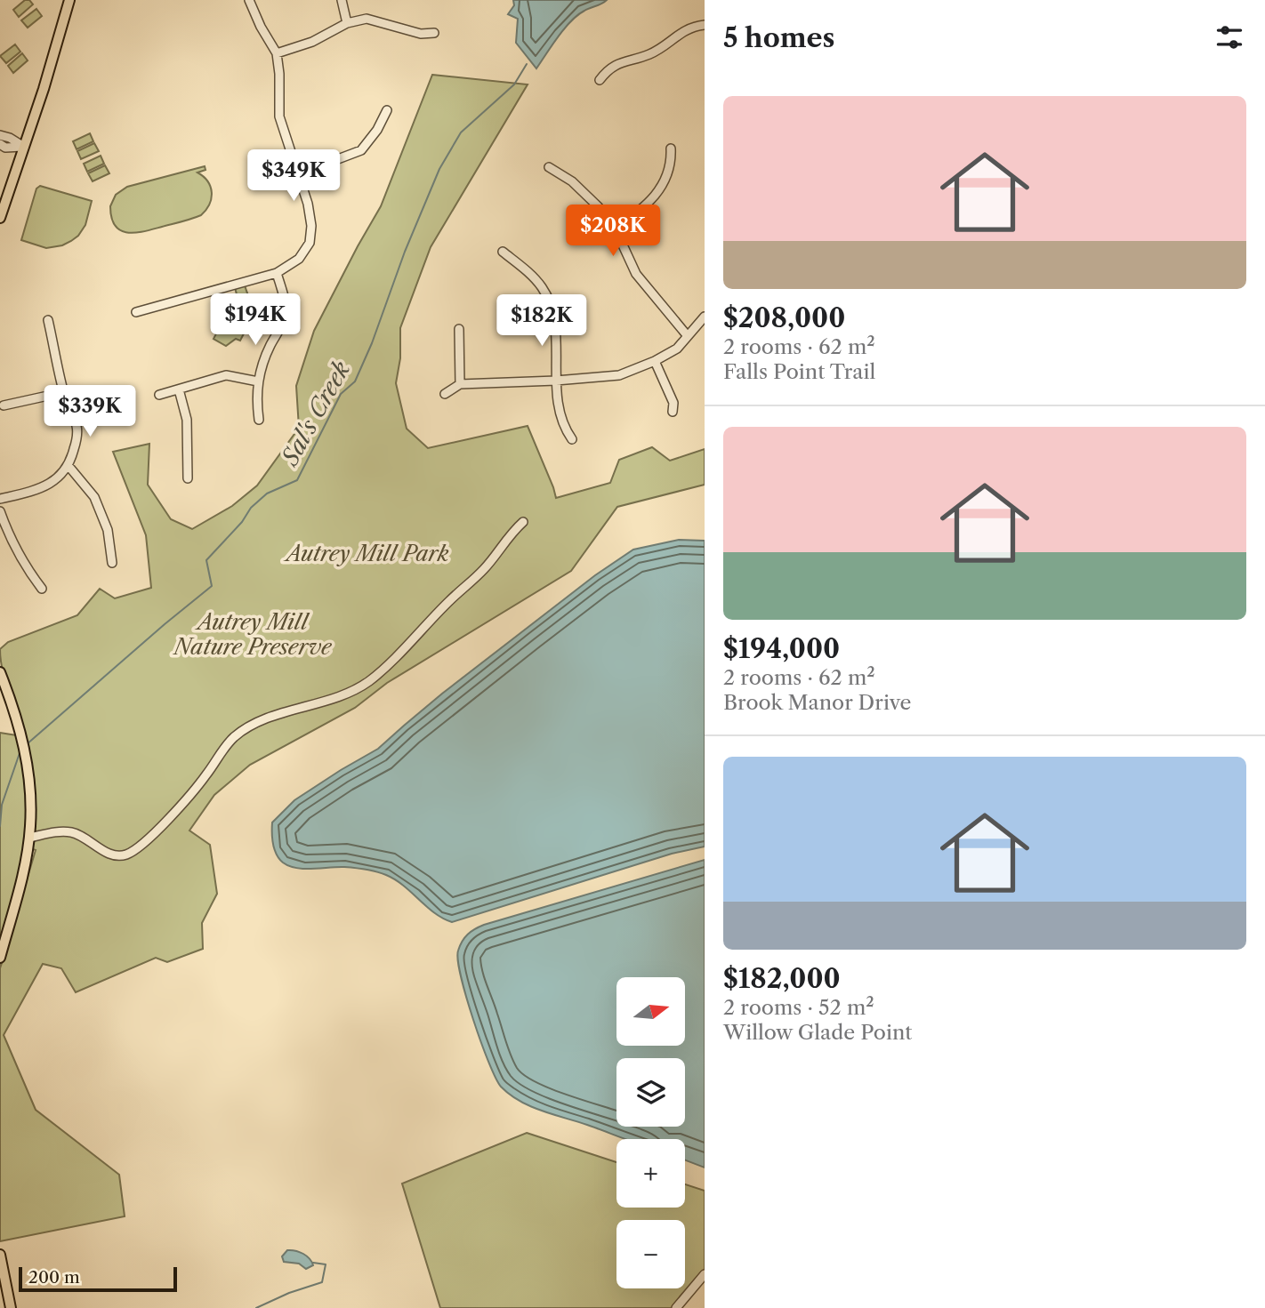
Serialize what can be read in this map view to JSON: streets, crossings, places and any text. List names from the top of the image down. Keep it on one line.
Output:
{"water":["Sal's Creek"],"parks":["Autrey Mill Park","Autrey Mill Nature Preserve"],"scale_bar":"200 m","north":"right","page":{"heading":"5 homes","list":[{"name":"$208,000","note":"2 rooms · 62 m² · Falls Point Trail"},{"name":"$194,000","note":"2 rooms · 62 m² · Brook Manor Drive"},{"name":"$182,000","note":"2 rooms · 52 m² · Willow Glade Point"}],"price":["$349K","$208K","$194K","$182K","$339K"],"map_buttons":["+","−"],"scale":"200 m"}}
